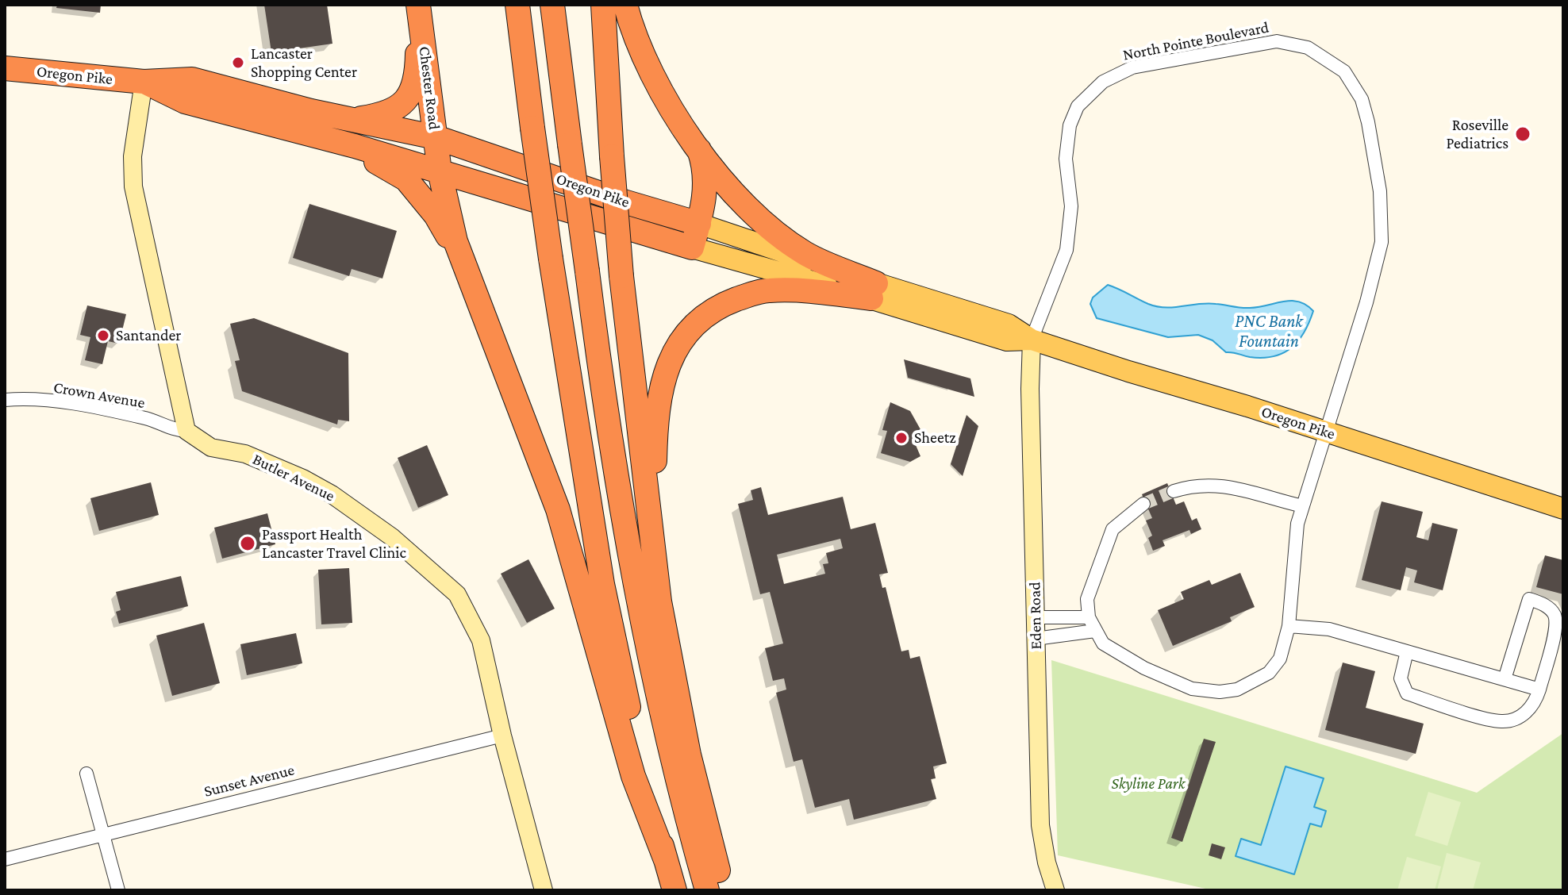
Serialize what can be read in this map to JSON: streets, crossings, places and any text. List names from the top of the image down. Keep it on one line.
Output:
{"streets":{"highway":["Oregon Pike","Chester Road"],"street":["North Pointe Boulevard","Crown Avenue","Butler Avenue","Eden Road","Sunset Avenue"]},"crossings":[["North Pointe Boulevard","Oregon Pike"],["North Pointe Boulevard","Eden Road"],["Oregon Pike","Chester Road"],["Oregon Pike","Eden Road"],["Crown Avenue","Butler Avenue"],["Butler Avenue","Sunset Avenue"]],"water":["PNC Bank Fountain"],"parks":["Skyline Park"],"places":["Lancaster Shopping Center","Roseville Pediatrics","Santander","Sheetz","Passport Health Lancaster Travel Clinic"]}
